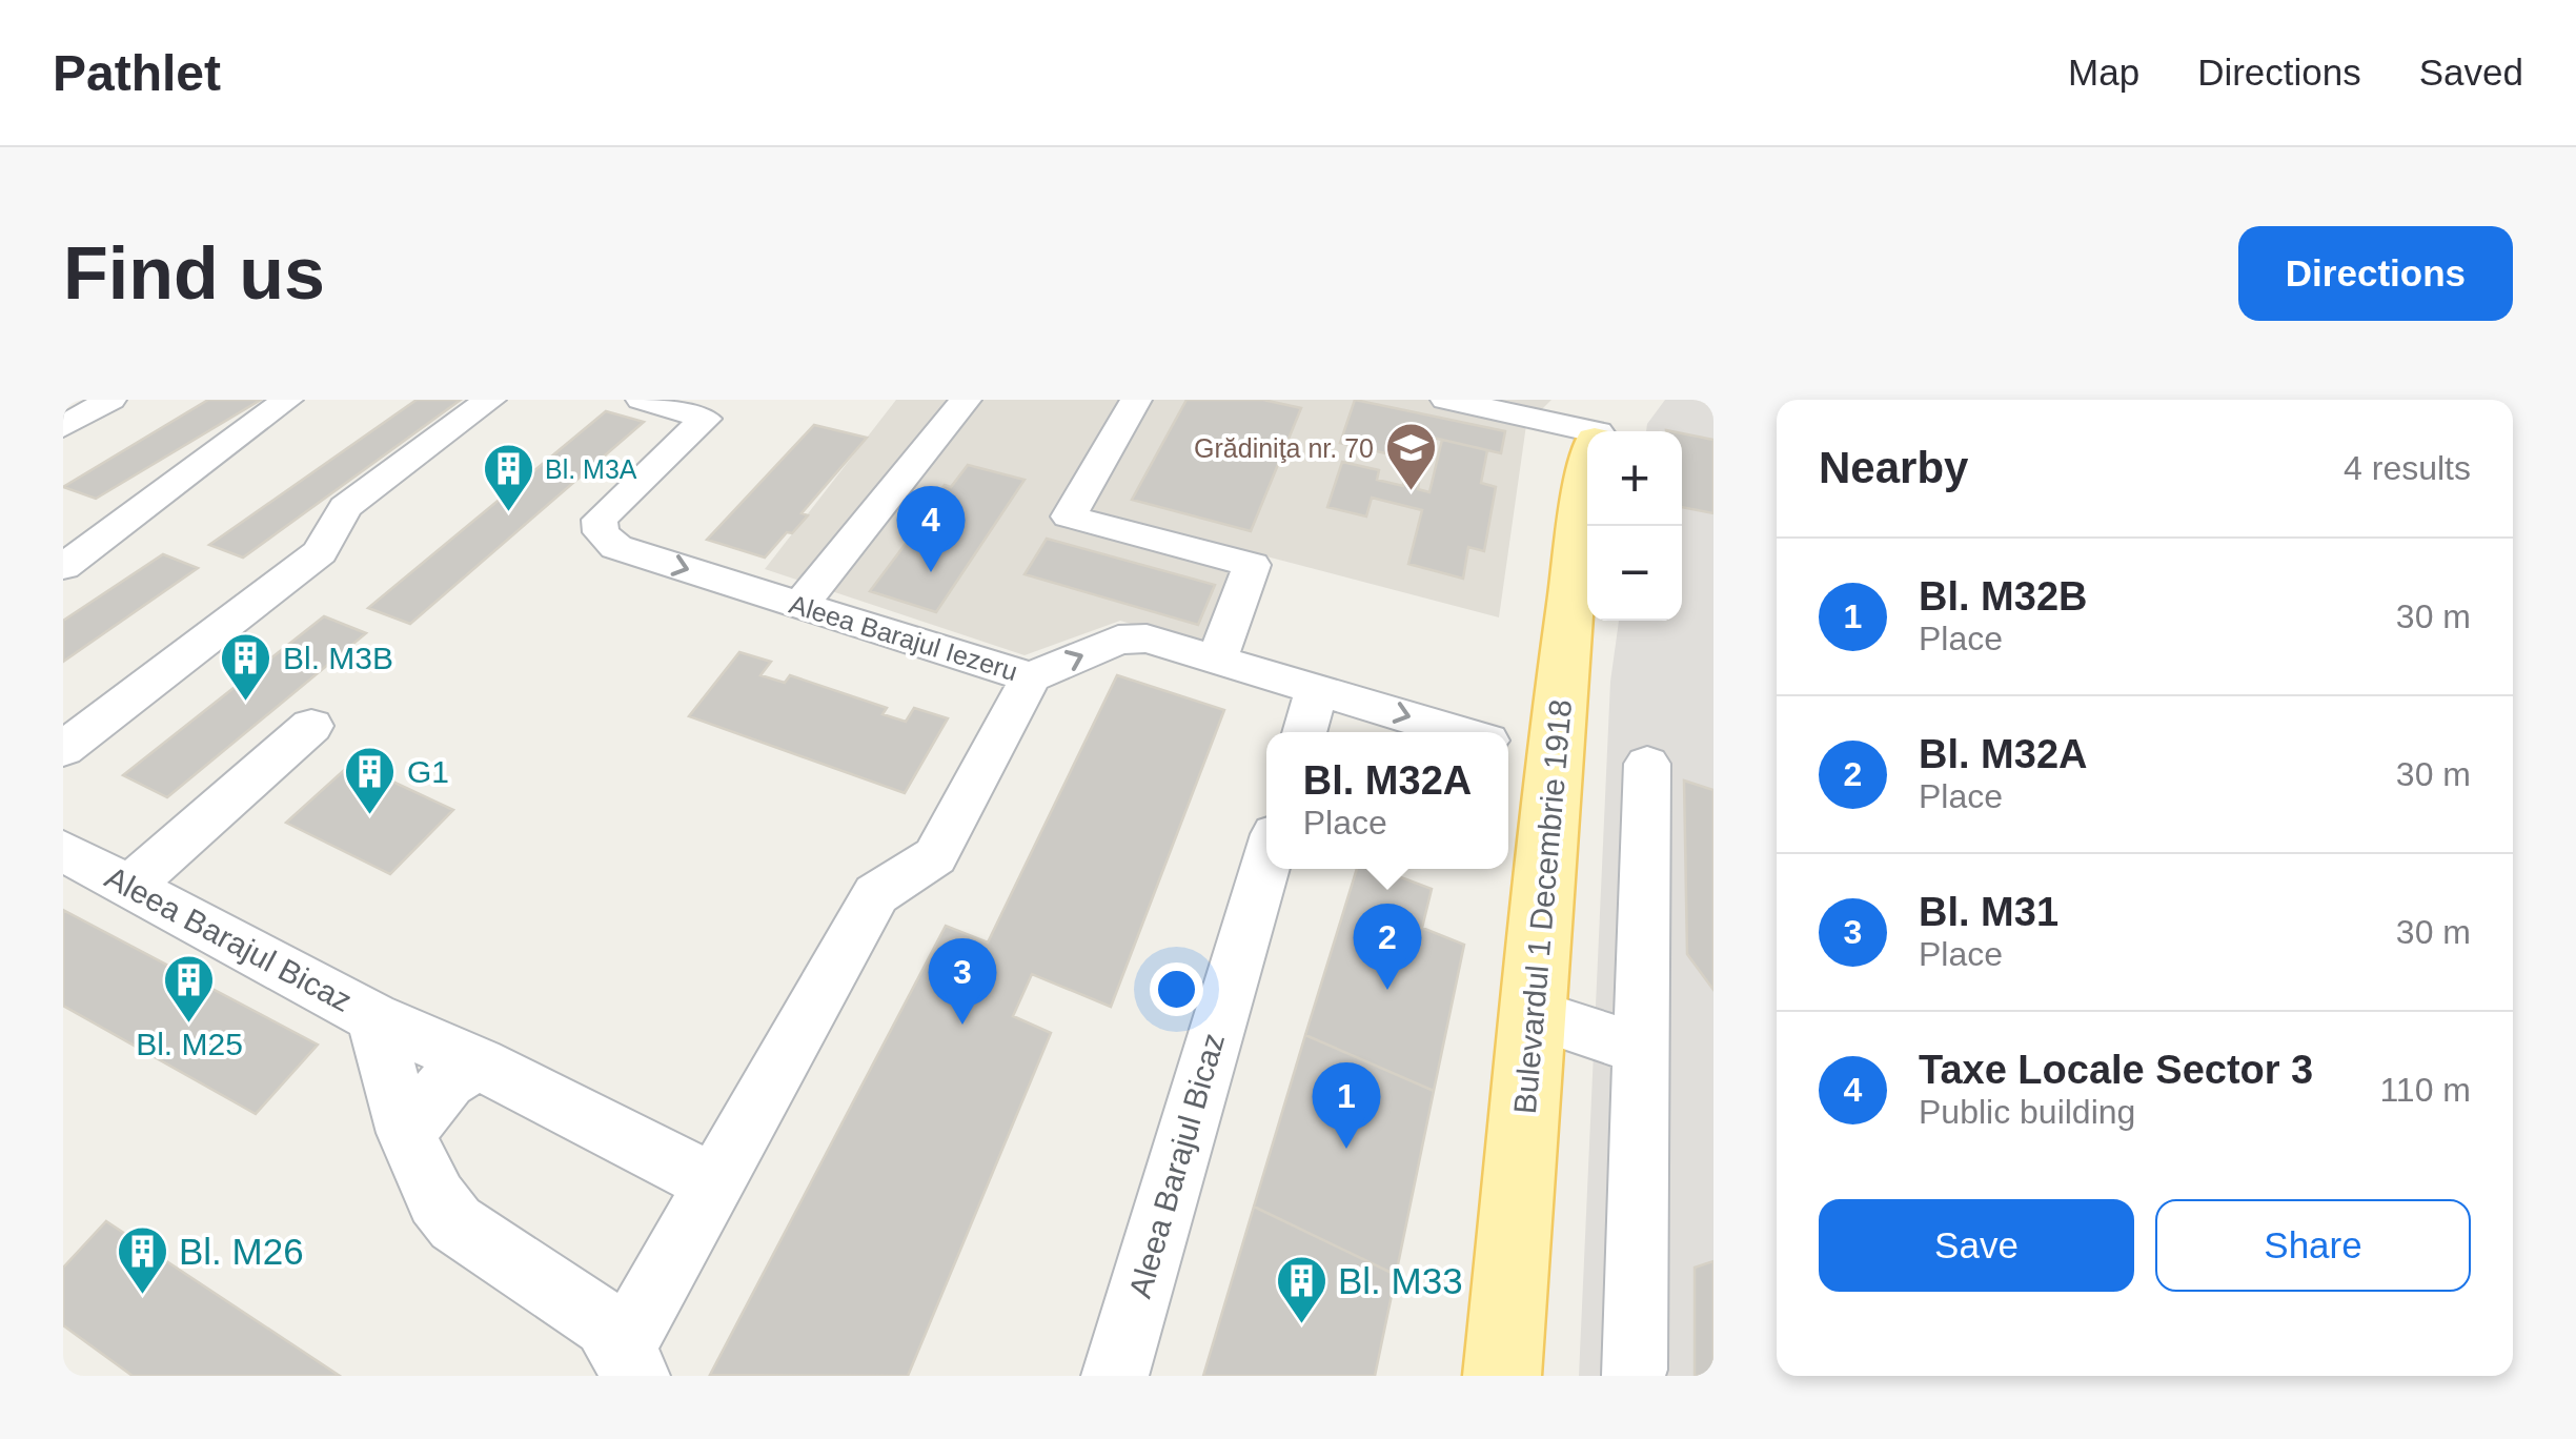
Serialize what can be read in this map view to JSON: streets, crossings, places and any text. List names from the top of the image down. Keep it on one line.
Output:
{"streets":{"main road":["Bulevardul 1 Decembrie 1918"],"street":["Aleea Barajul Iezeru","Aleea Barajul Bicaz"]},"places":{"school or university":["Grădiniţa nr. 70"],"building":["Bl. M3A","Bl. M3B","G1","Bl. M25","Bl. M26","Bl. M33"]},"page":{"header":"Pathlet","nav":["Map","Directions","Saved"],"buttons":["Directions",["Save","Share"]],"title":"Find us","heading":["Nearby","4 results"],"map_buttons":["+","−"],"pins":["4","2","3","1"],"list":[{"mark":"1","name":"Bl. M32B","note":"Place","value":"30 m"},{"mark":"2","name":"Bl. M32A","note":"Place","value":"30 m"},{"mark":"3","name":"Bl. M31","note":"Place","value":"30 m"},{"mark":"4","name":"Taxe Locale Sector 3","note":"Public building","value":"110 m"}],"popup":["Bl. M32A","Place"]}}
